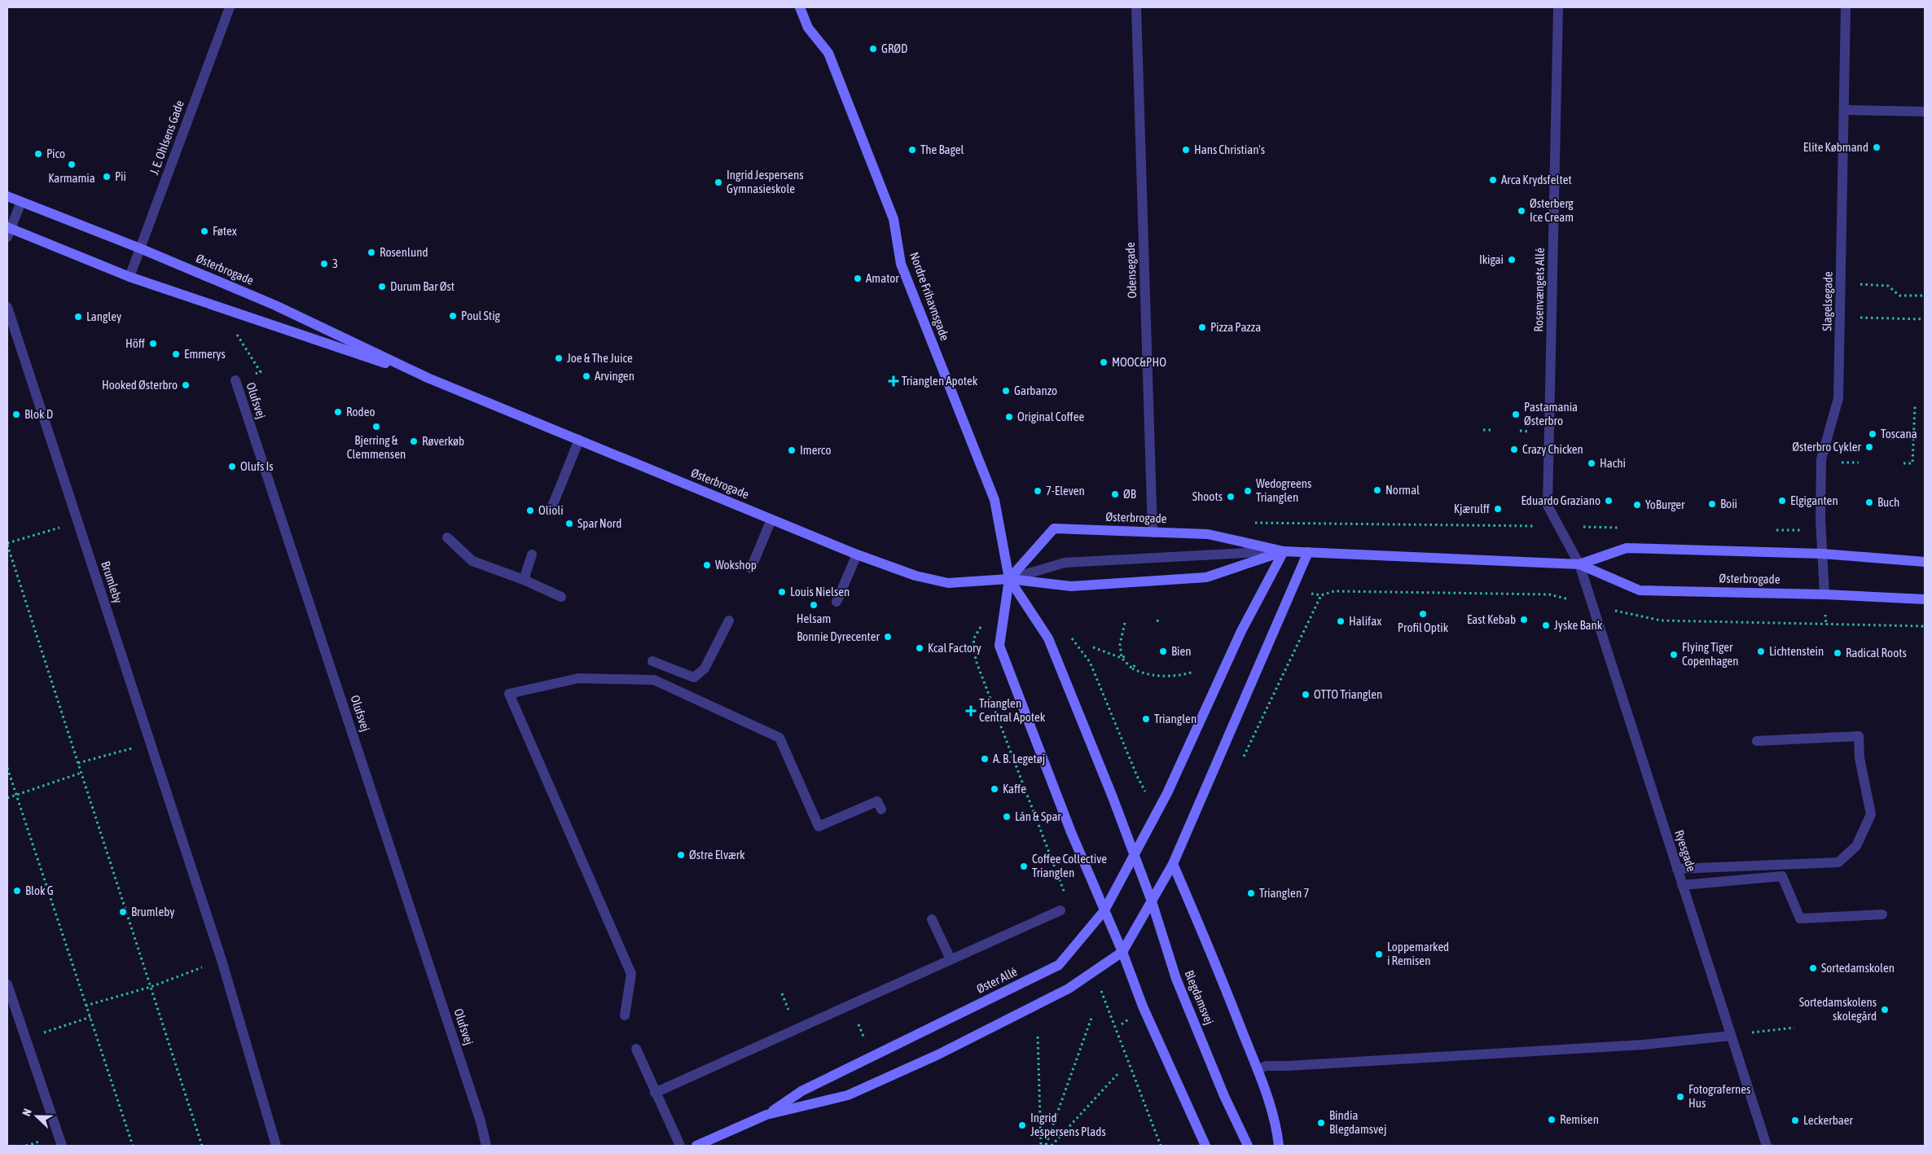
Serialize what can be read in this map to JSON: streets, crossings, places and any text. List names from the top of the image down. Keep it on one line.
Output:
{"streets":{"street":["J. E. Ohlsens Gade","Østerbrogade","Odensegade","Rosenvængets Allé","Nordre Frihavnsgade","Slagelsegade","Olufsvej","Brumleby","Ryesgade","Øster Allé","Blegdamsvej"]},"crossings":[["J. E. Ohlsens Gade","Østerbrogade"],["Østerbrogade","Odensegade"],["Østerbrogade","Rosenvængets Allé"],["Østerbrogade","Nordre Frihavnsgade"],["Østerbrogade","Slagelsegade"],["Østerbrogade","Olufsvej"],["Østerbrogade","Ryesgade"],["Østerbrogade","Øster Allé"],["Rosenvængets Allé","Ryesgade"],["Øster Allé","Blegdamsvej"]],"places":{"other":["GRØD","Elite Købmand","The Bagel","Hans Christian's","Pico","Karmamia","Pii","Arca Krydsfeltet","Ingrid Jespersens Gymnasieskole","Østerberg Ice Cream","Føtex","Rosenlund","Ikigai","3","Amator","Durum Bar Øst","Poul Stig","Langley","Pizza Pazza","Höff","Emmerys","Joe & The Juice","MOOC&PHO","Arvingen","Hooked Østerbro","Garbanzo","Rodeo","Blok D","Pastamania Østerbro","Original Coffee","Bjerring & Clemmensen","Toscana","Røverkøb","Østerbro Cykler","Crazy Chicken","Imerco","Hachi","Olufs Is","Normal","7-Eleven","Wedogreens Trianglen","ØB","Shoots","Eduardo Graziano","Elgiganten","Buch","Boii","YoBurger","Kjærulff","Olioli","Spar Nord","Wokshop","Louis Nielsen","Helsam","Profil Optik","East Kebab","Halifax","Jyske Bank","Bonnie Dyrecenter","Kcal Factory","Bien","Lichtenstein","Radical Roots","Flying Tiger Copenhagen","OTTO Trianglen","Trianglen","A. B. Legetøj","Kaffe","Lån & Spar","Østre Elværk","Coffee Collective Trianglen","Blok G","Trianglen 7","Brumleby","Loppemarked i Remisen","Sortedamskolen","Sortedamskolens skolegård","Fotografernes Hus","Remisen","Leckerbaer","Bindia Blegdamsvej","Ingrid Jespersens Plads"],"health":["Trianglen Apotek","Trianglen Central Apotek"]},"north":"left"}
